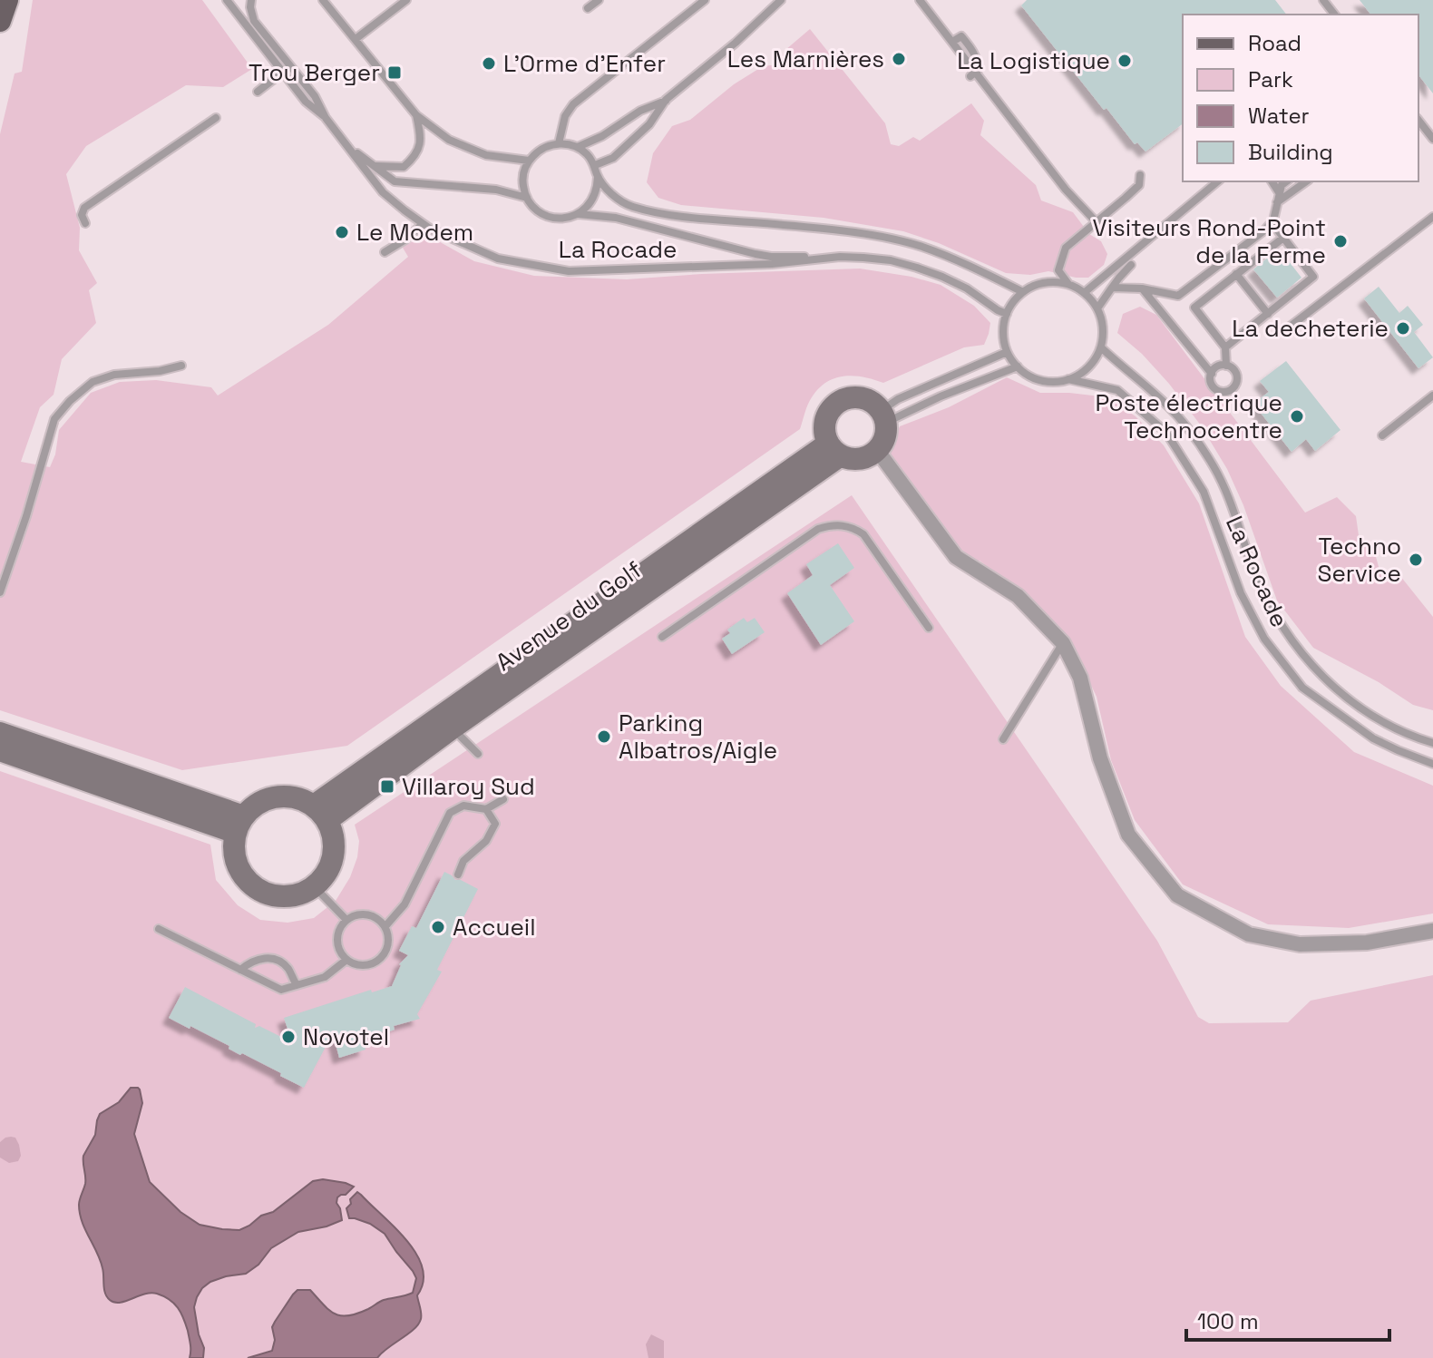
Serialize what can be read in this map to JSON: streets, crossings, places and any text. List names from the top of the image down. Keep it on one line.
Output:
{"streets":{"street":["Avenue du Golf"],"lane":["La Rocade"]},"places":{"other":["Les Marnières","La Logistique","L'Orme d'Enfer","Le Modem","Visiteurs Rond-Point de la Ferme","La decheterie","Poste électrique Technocentre","Techno Service","Parking Albatros/Aigle","Accueil","Novotel"],"transit":["Trou Berger","Villaroy Sud"]},"legend":["Road","Park","Water","Building"],"scale_bar":"100 m"}
